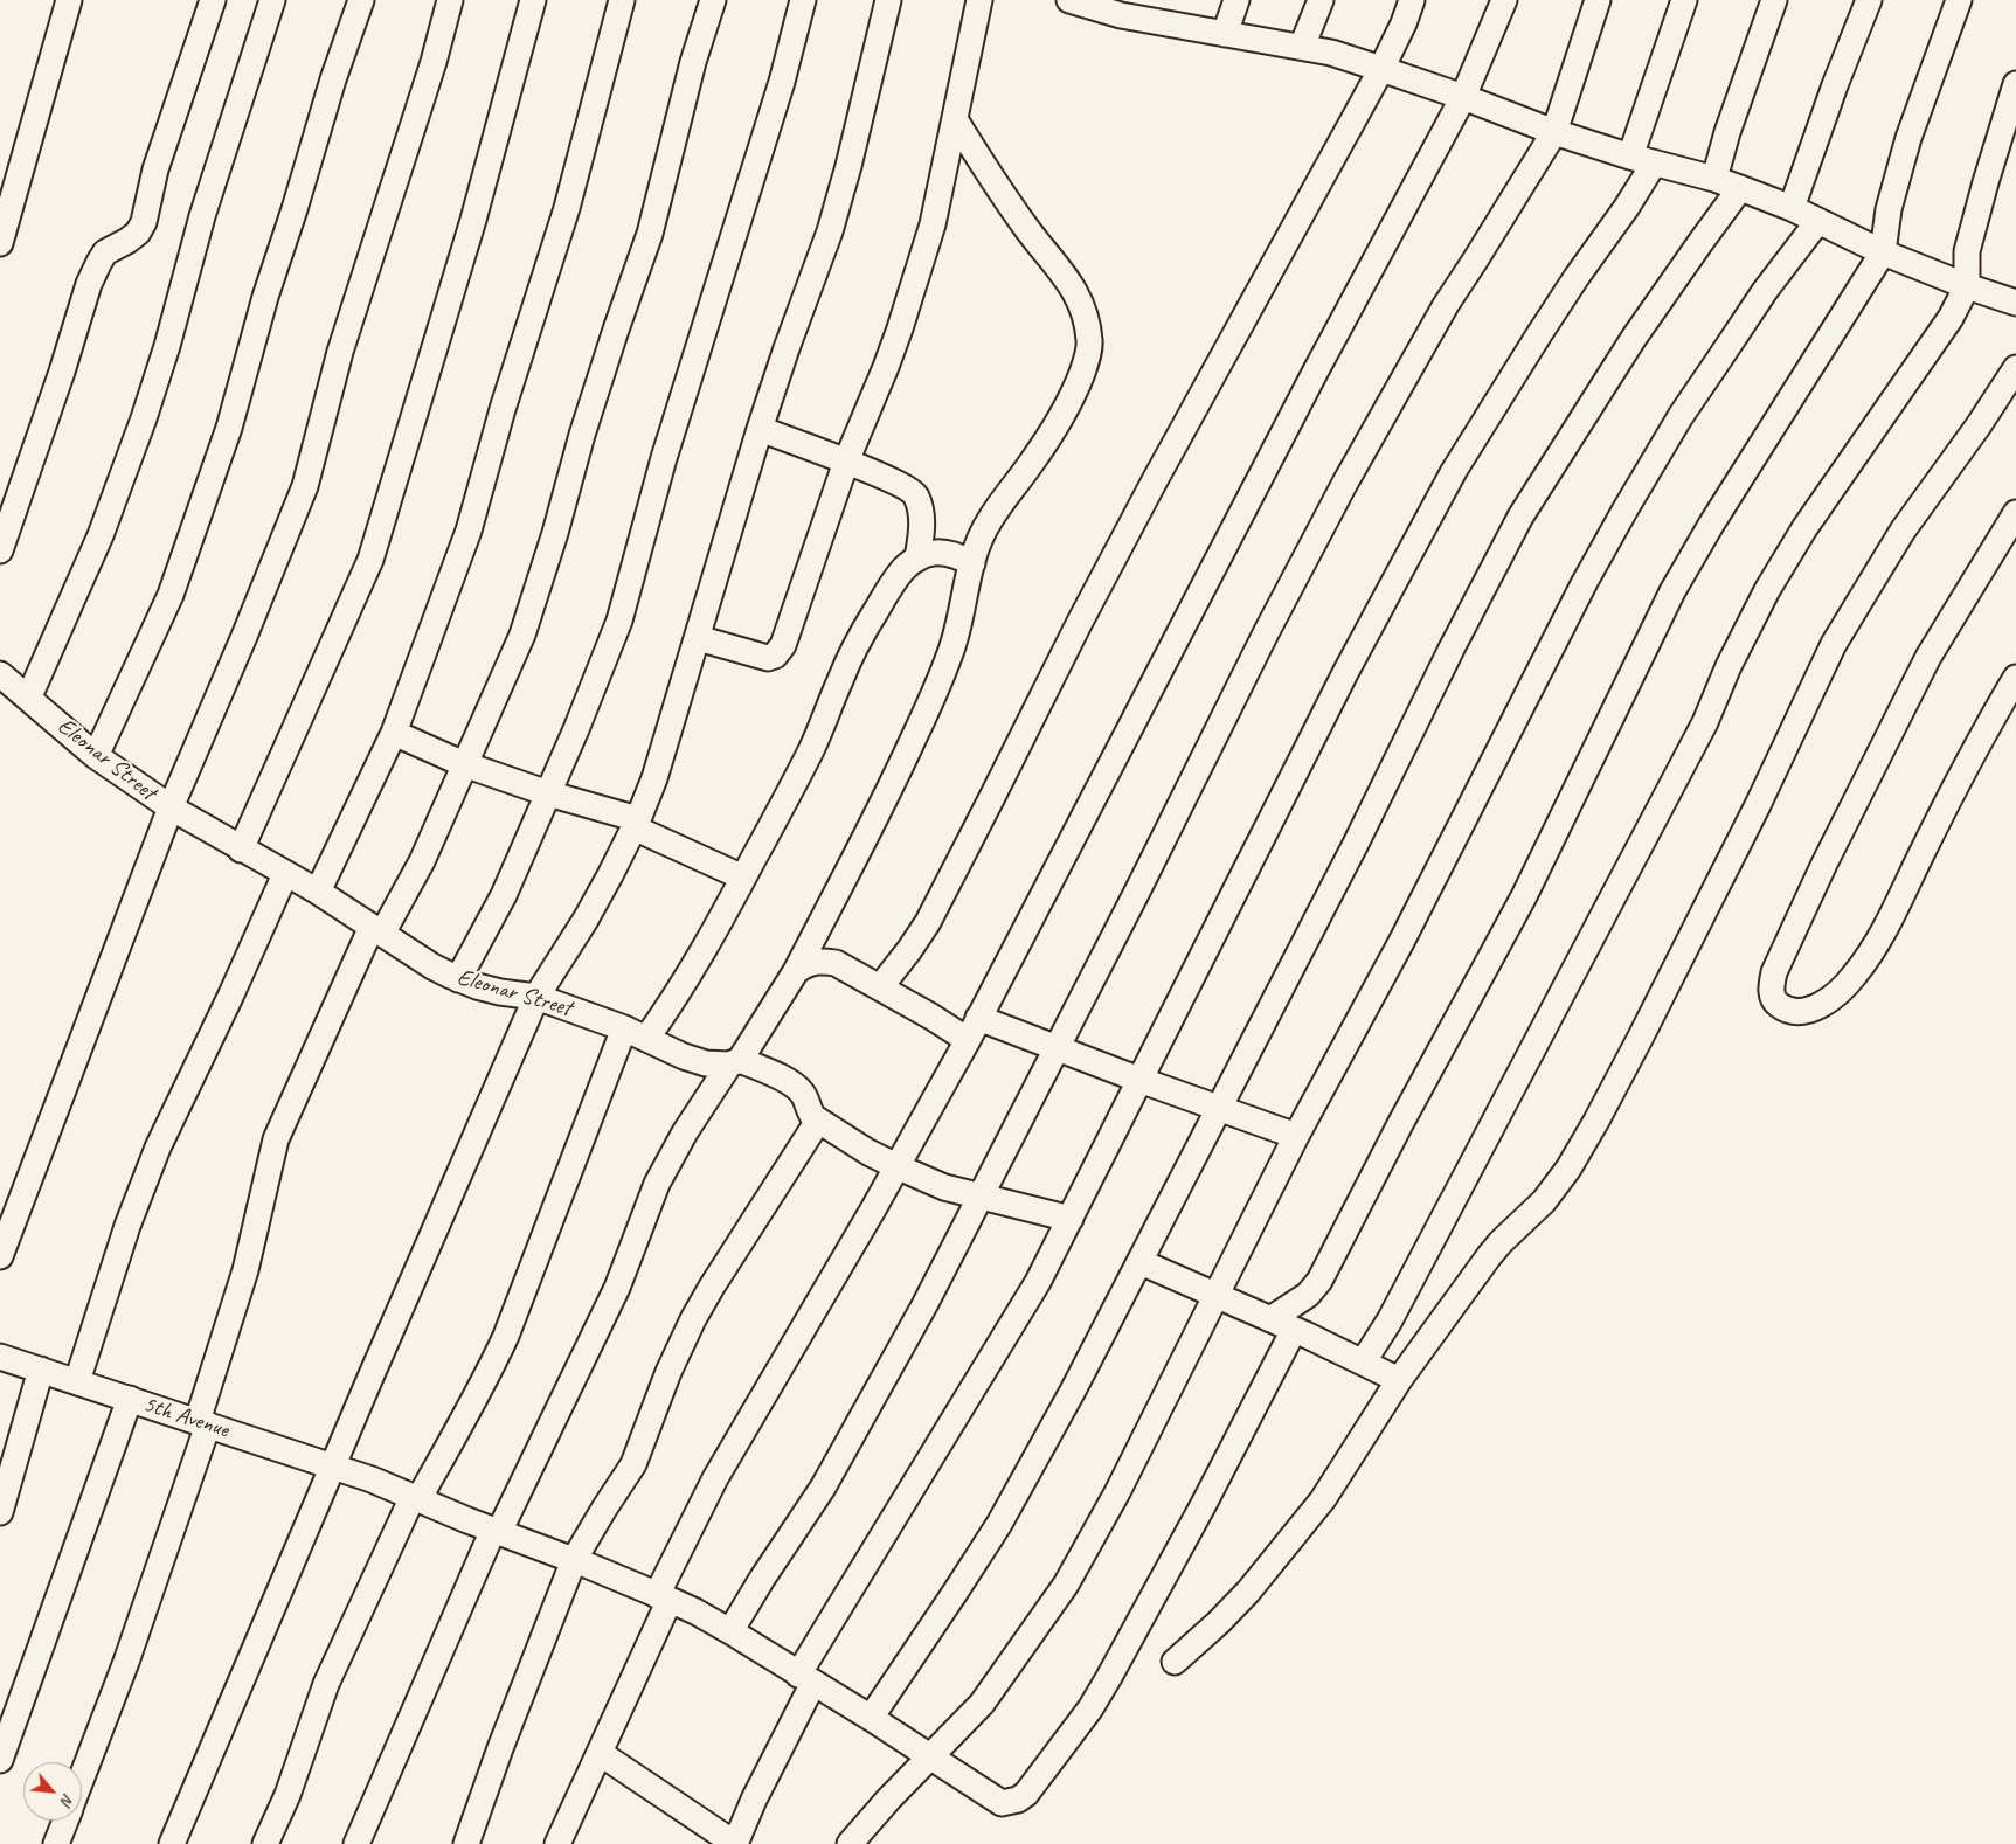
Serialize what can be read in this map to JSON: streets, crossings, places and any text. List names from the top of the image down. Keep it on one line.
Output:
{"streets":{"street":["Eleonar Street","5th Avenue"]},"north":"bottom right"}
